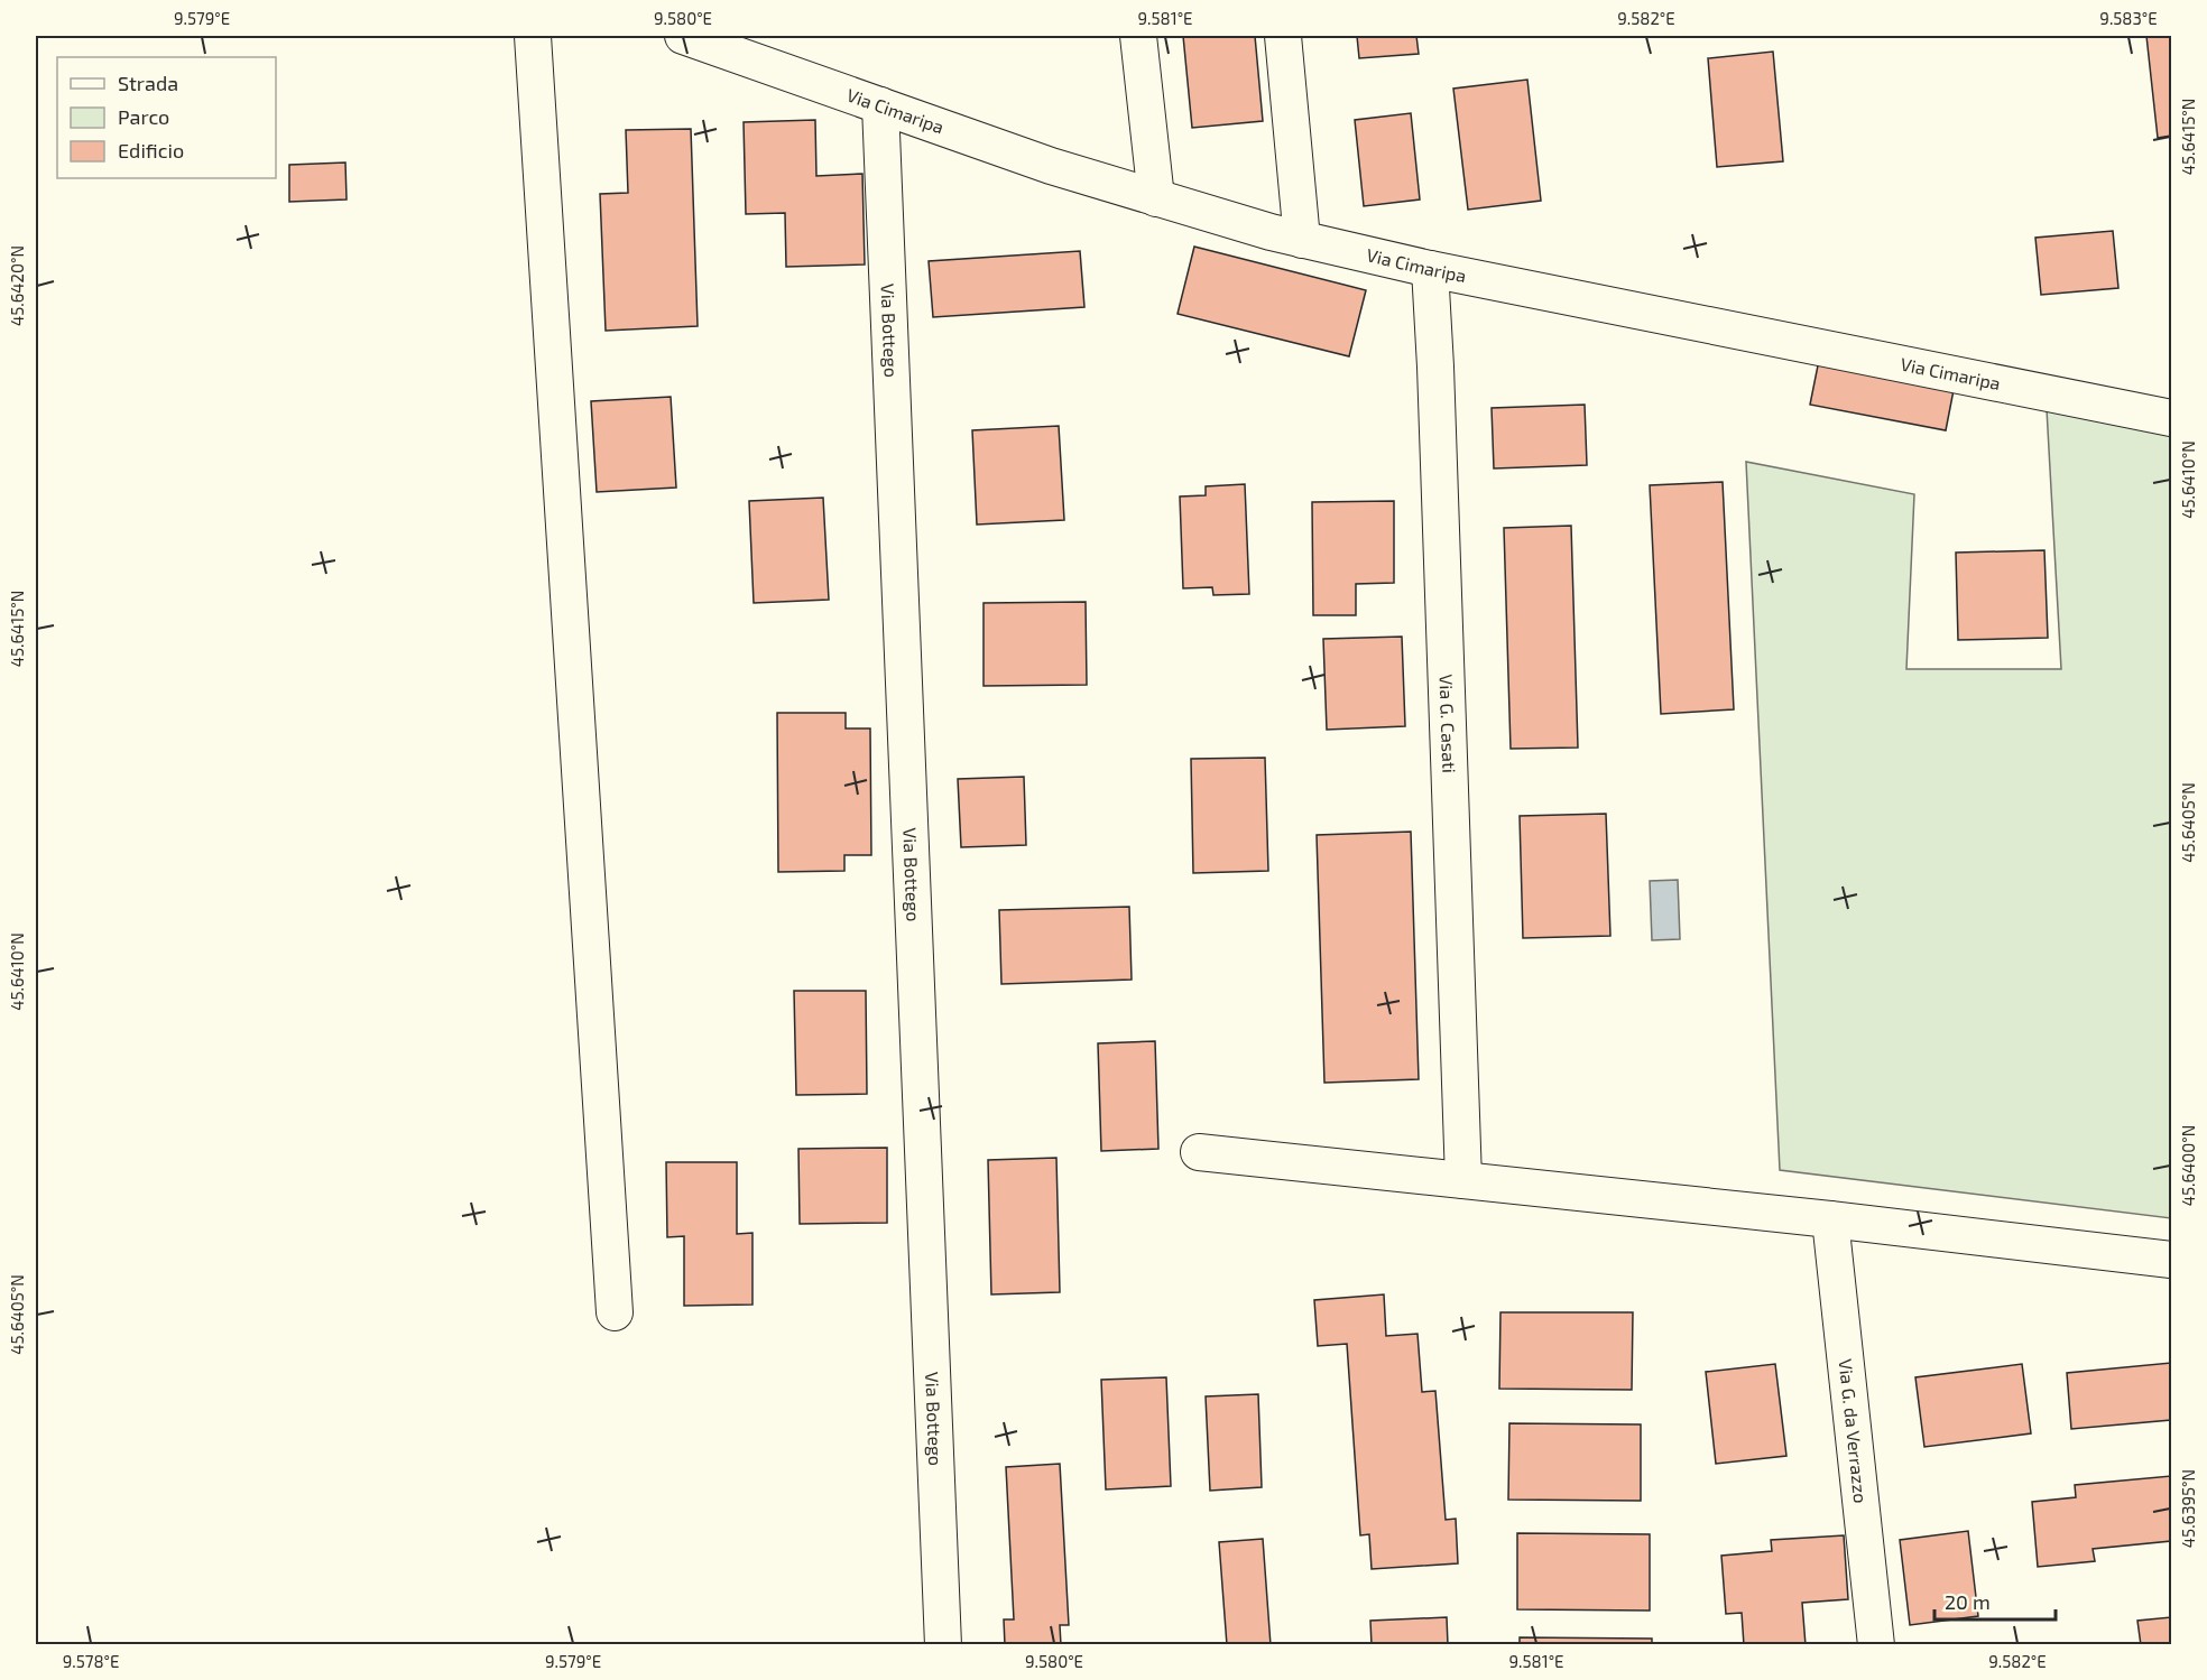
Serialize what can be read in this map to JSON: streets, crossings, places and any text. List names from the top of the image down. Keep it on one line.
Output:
{"streets":{"street":["Via Cimaripa","Via Bottego","Via G. Casati","Via G. da Verrazzo"]},"crossings":[["Via Cimaripa","Via Bottego"],["Via Cimaripa","Via G. Casati"]],"legend":["Strada","Parco","Edificio"],"scale_bar":"20 m","coordinates":["9.579°E","9.580°E","9.581°E","9.582°E","9.583°E","45.6415°N","45.6420°N","45.6410°N","45.6405°N","45.6400°N","45.6395°N","9.578°E"]}
